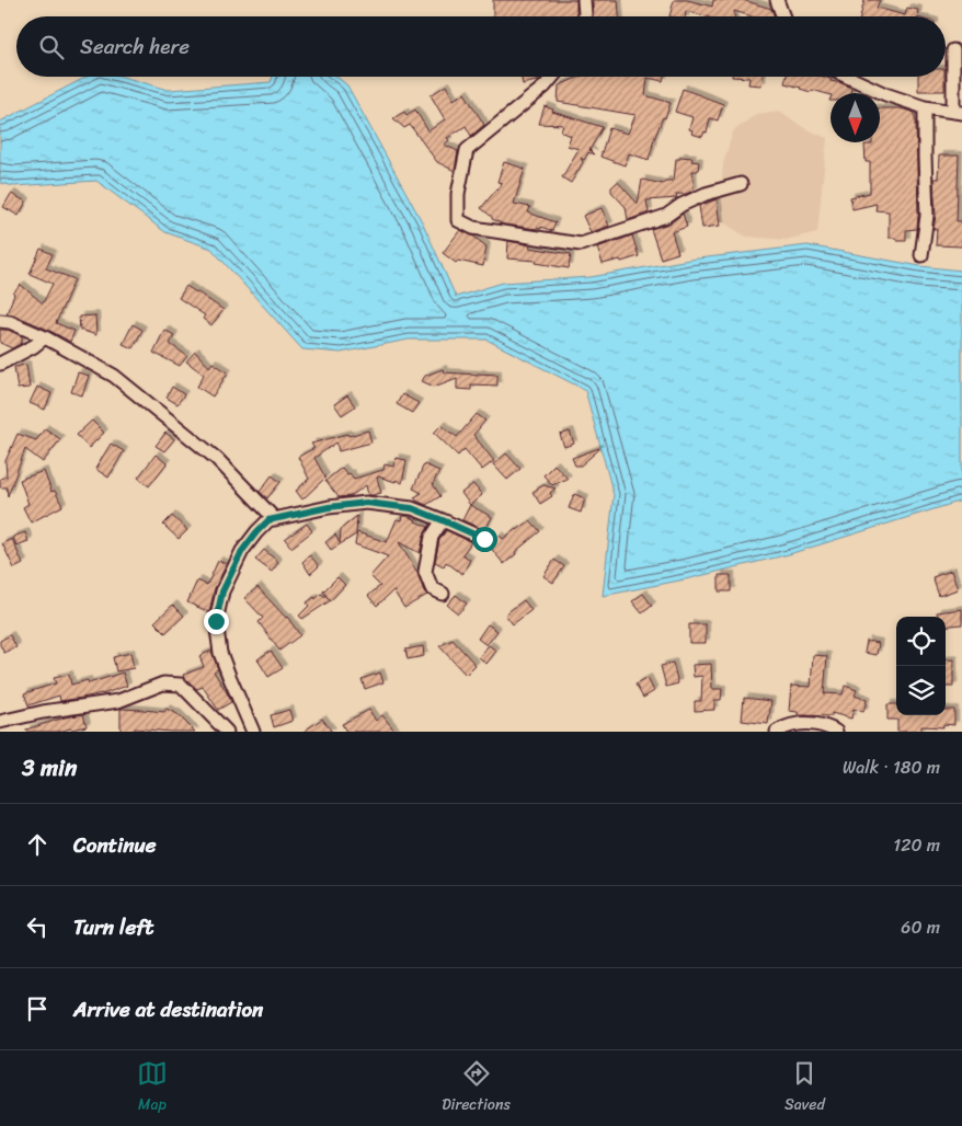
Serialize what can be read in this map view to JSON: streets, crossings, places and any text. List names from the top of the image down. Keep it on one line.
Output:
{"north":"bottom","page":{"search":"Search here","heading":["3 min","Walk · 180 m"],"list":[["Continue","120 m"],["Turn left","60 m"],"Arrive at destination"],"nav":["Map","Directions","Saved"]}}
